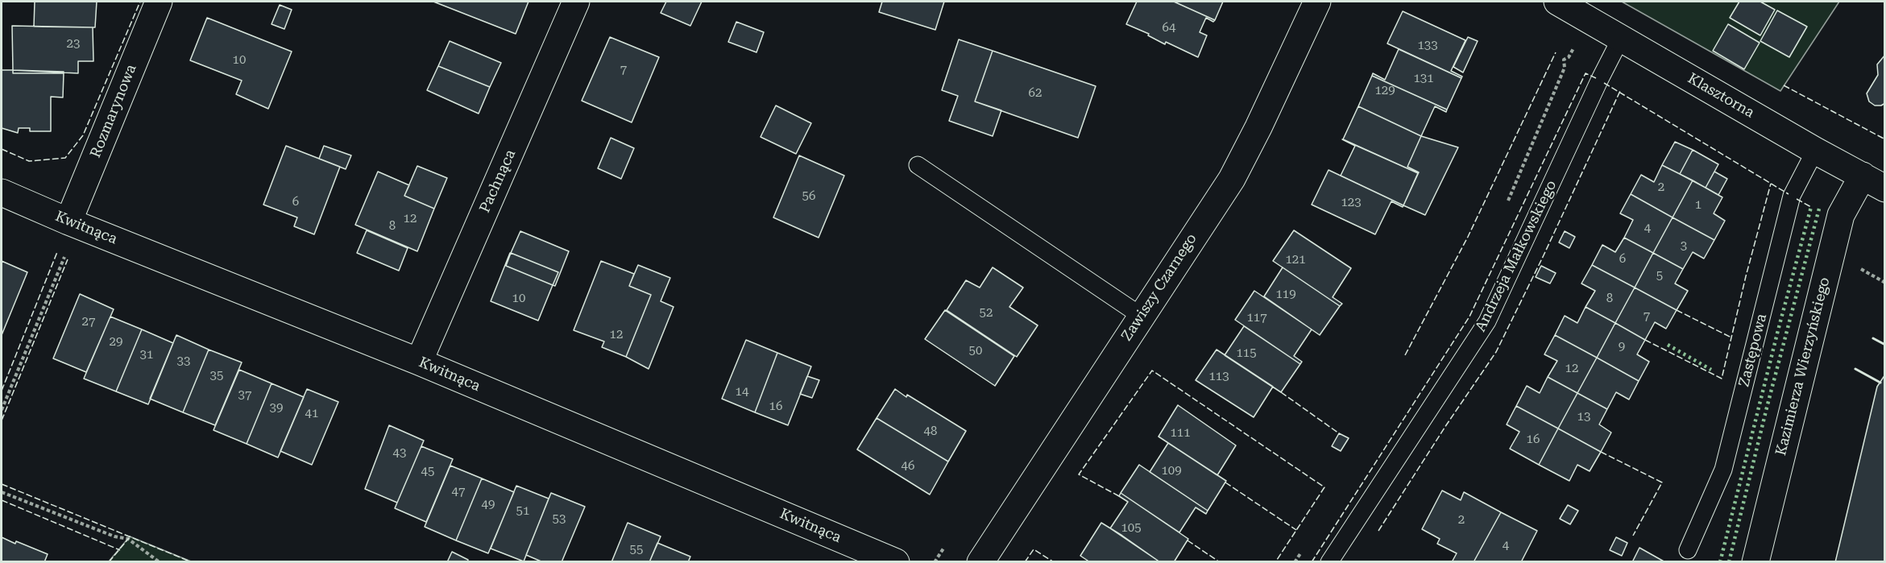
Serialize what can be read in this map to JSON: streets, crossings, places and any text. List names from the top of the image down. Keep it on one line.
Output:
{"streets":{"street":["Klasztorna","Rozmarynowa","Pachnąca","Kwitnąca","Zawiszy Czarnego","Kazimierza Wierzyńskiego"],"lane":["Andrzeja Małkowskiego","Zastępowa"]},"crossings":[["Klasztorna","Andrzeja Małkowskiego"],["Klasztorna","Zastępowa"],["Klasztorna","Kazimierza Wierzyńskiego"],["Rozmarynowa","Kwitnąca"],["Pachnąca","Kwitnąca"]],"house_numbers":["64","23","133","10","7","131","129","62","2","56","6","123","1","12","8","4","3","6","121","5","119","10","8","52","7","117","27","12","29","9","50","115","31","33","12","35","113","14","37","16","39","41","13","48","111","16","43","46","109","45","47","49","51","53","2","105","4","55"]}
